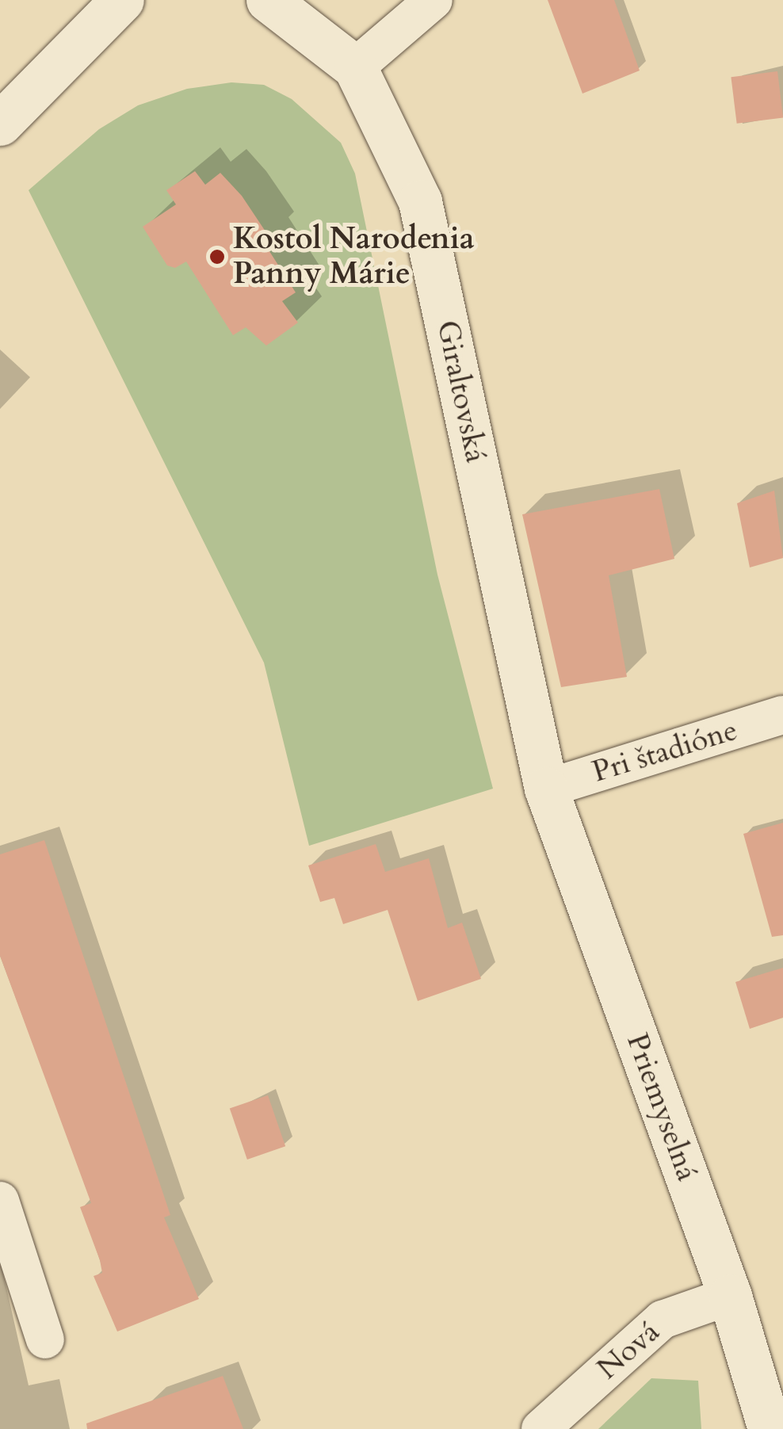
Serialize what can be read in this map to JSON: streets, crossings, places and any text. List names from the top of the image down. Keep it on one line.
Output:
{"streets":{"street":["Giraltovská","Pri štadióne","Priemyselná","Nová"]},"crossings":[["Giraltovská","Pri štadióne"],["Giraltovská","Priemyselná"],["Pri štadióne","Priemyselná"],["Priemyselná","Nová"]],"places":["Kostol Narodenia Panny Márie"]}
